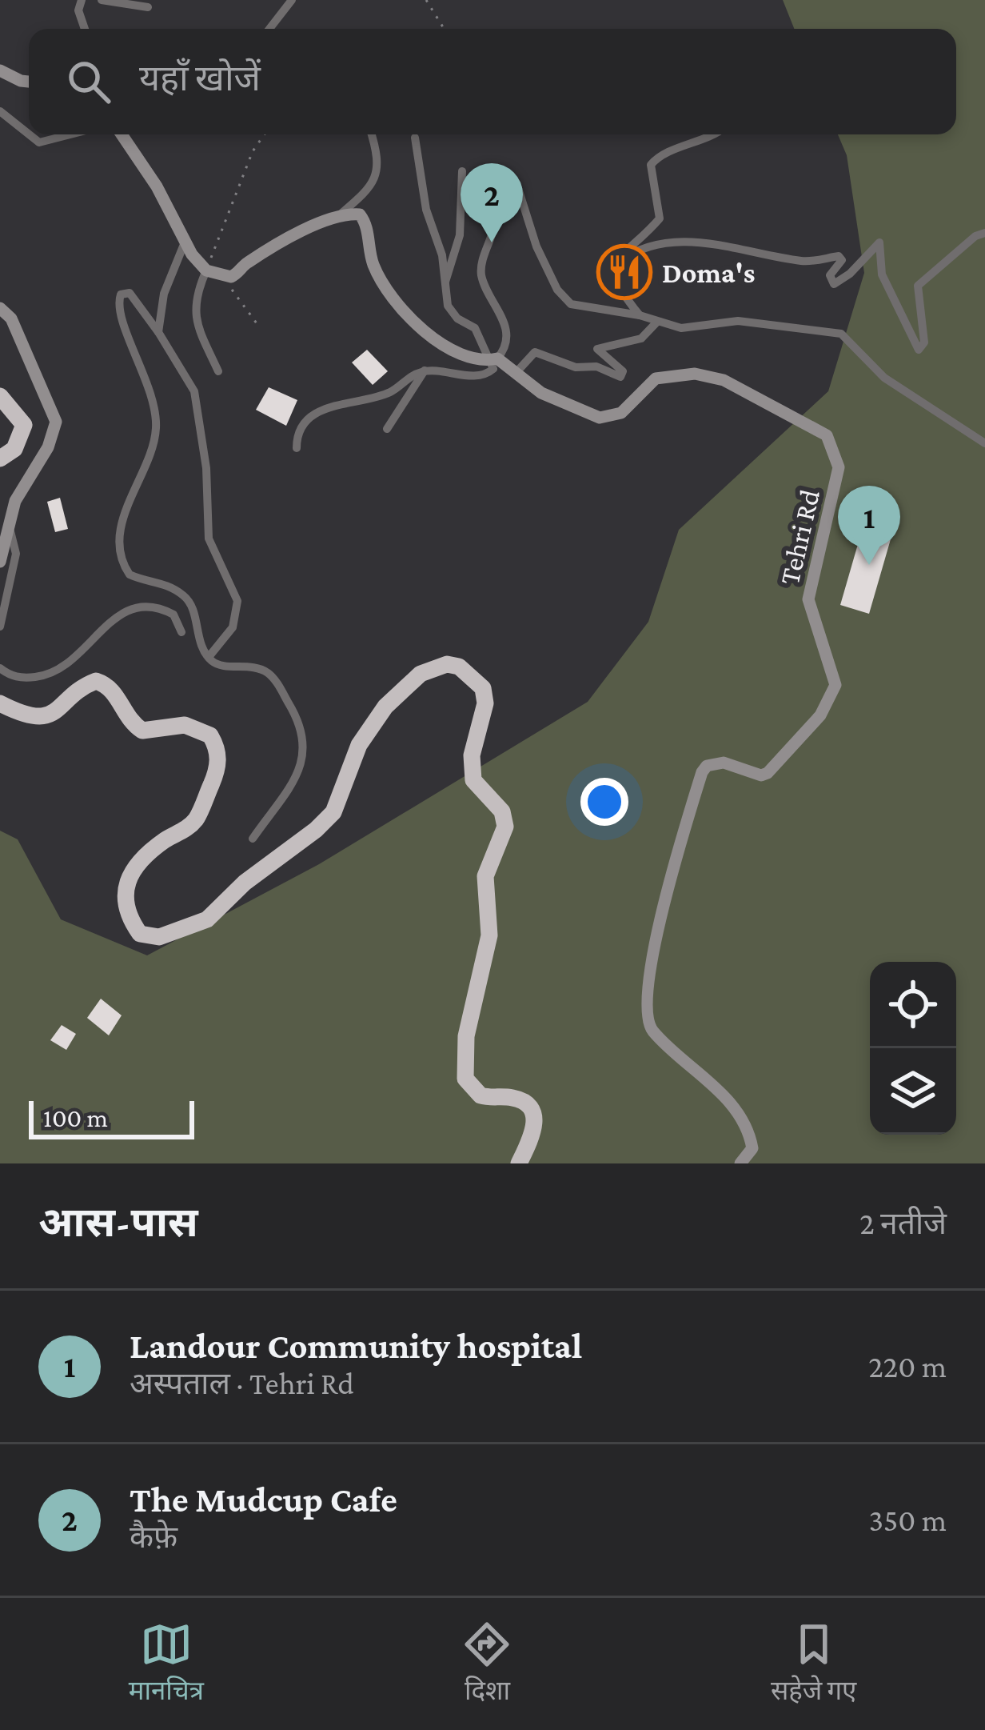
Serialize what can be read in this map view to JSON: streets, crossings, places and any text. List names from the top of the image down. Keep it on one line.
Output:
{"streets":{"street":["Tehri Rd"]},"places":{"restaurant":["Doma's"]},"scale_bar":"100 m","page":{"search":"यहाँ खोजें","pins":["2","1"],"scale":"100 m","heading":["आस-पास","2 नतीजे"],"list":[{"mark":"1","name":"Landour Community hospital","note":"अस्पताल · Tehri Rd","value":"220 m"},{"mark":"2","name":"The Mudcup Cafe","note":"कैफ़े","value":"350 m"}],"nav":["मानचित्र","दिशा","सहेजे गए"]}}
